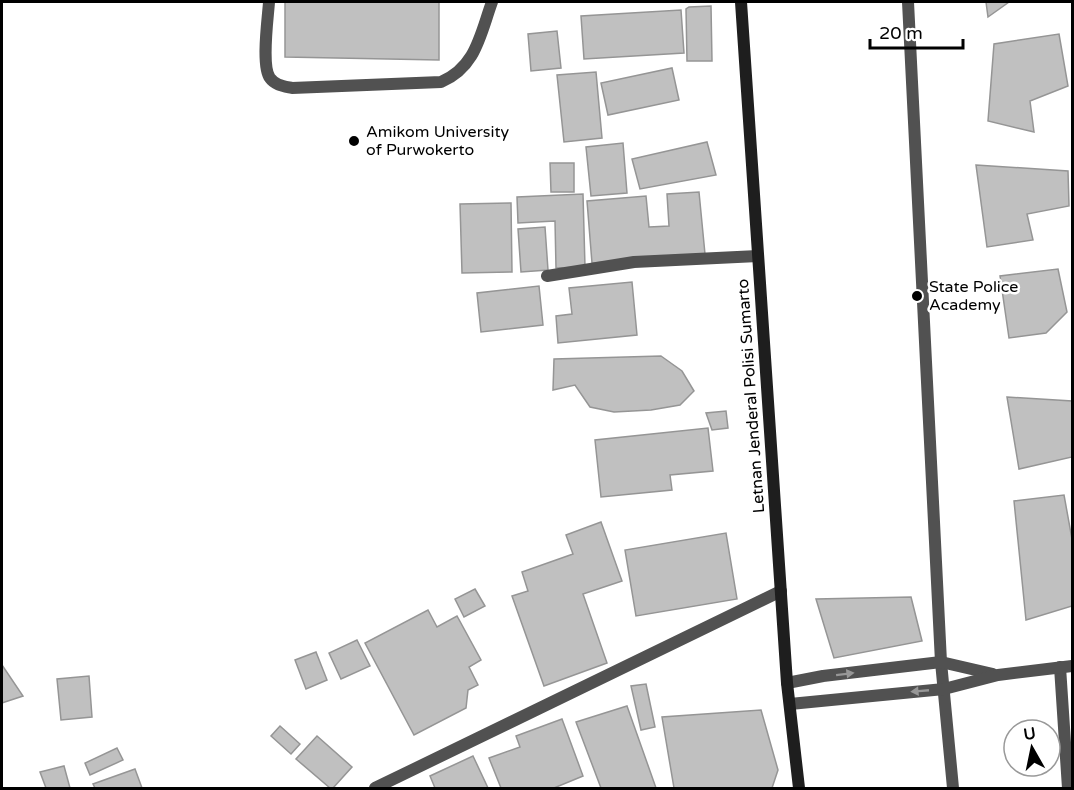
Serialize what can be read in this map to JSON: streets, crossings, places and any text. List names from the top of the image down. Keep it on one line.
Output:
{"streets":{"street":["Letnan Jenderal Polisi Sumarto"]},"places":["Amikom University of Purwokerto","State Police Academy"],"scale_bar":"20 m","north":"top"}
